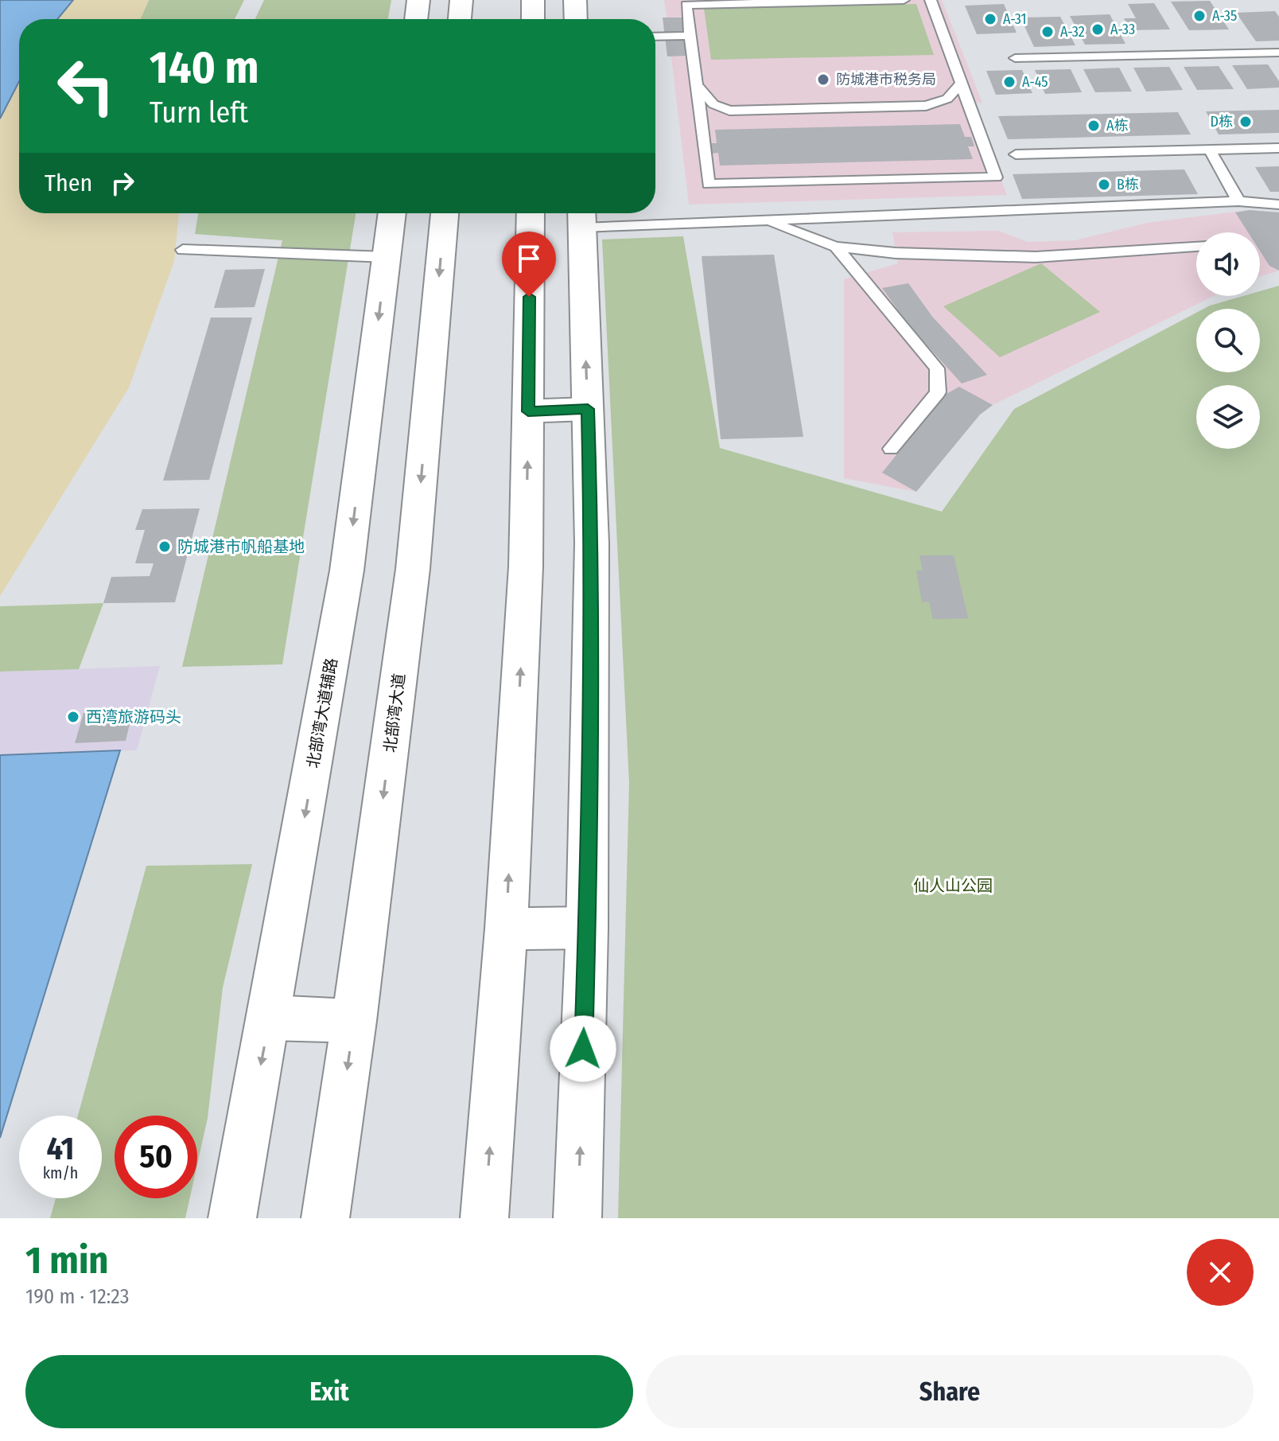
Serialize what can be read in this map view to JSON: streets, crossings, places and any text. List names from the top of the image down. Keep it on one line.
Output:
{"streets":{"main road":["北部湾大道辅路","北部湾大道"]},"parks":["仙人山公园"],"places":["A-35","A-31","A-33","A-32","防城港市税务局","A-45","D栋","A栋","B栋","防城港市帆船基地","西湾旅游码头"],"page":{"turn":["140 m","Turn left"],"then":"Then","speed":"41 km/h","limit":"50","heading":["1 min","190 m · 12:23"],"buttons":["Exit","Share"]}}
